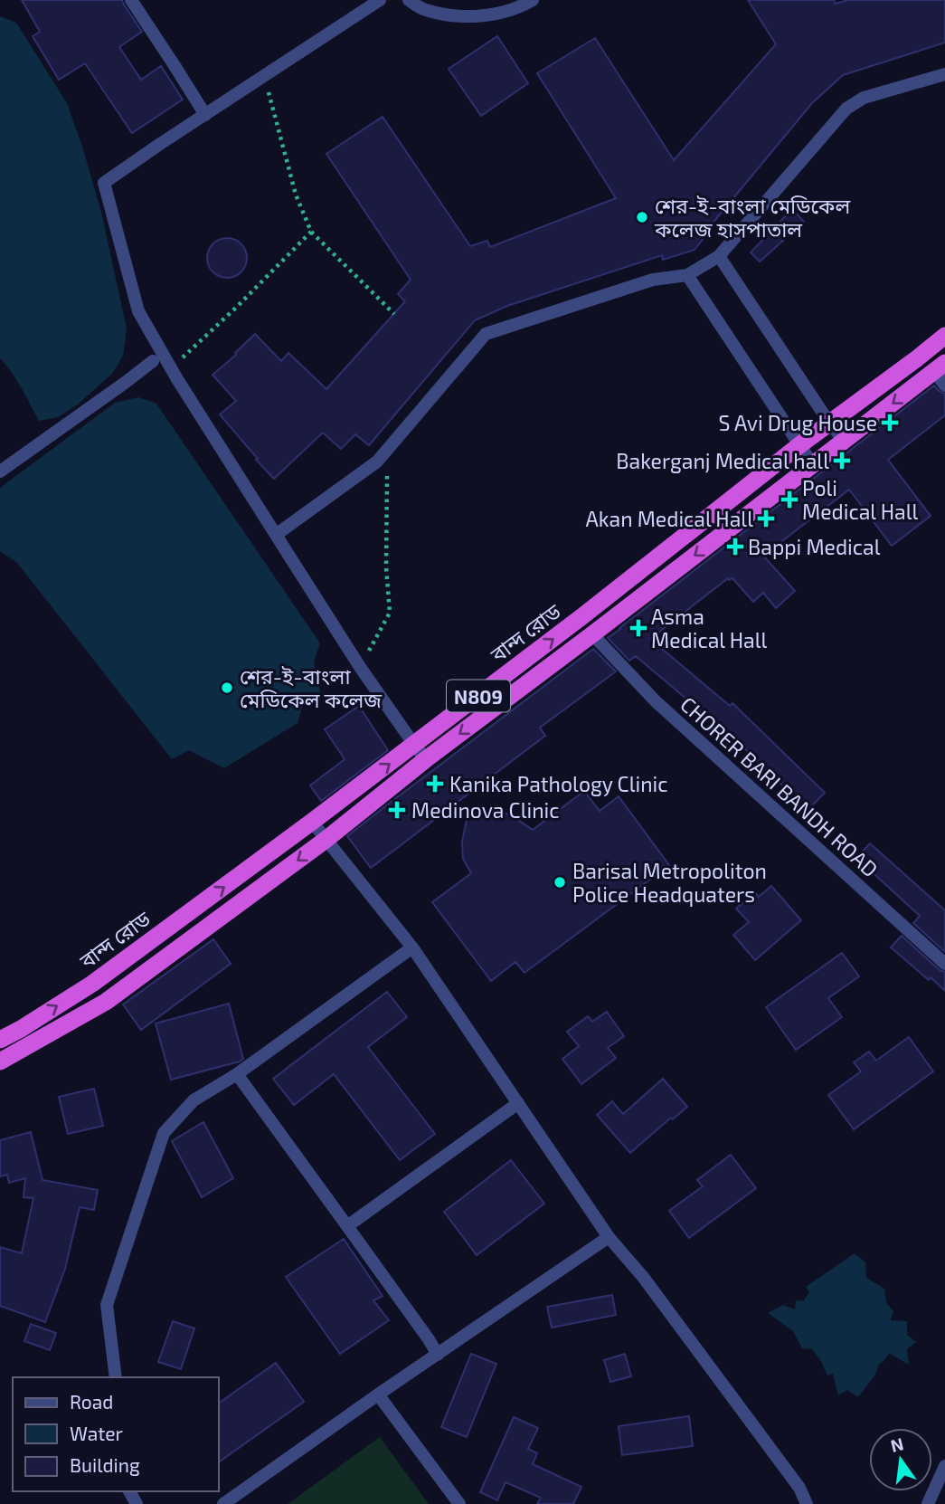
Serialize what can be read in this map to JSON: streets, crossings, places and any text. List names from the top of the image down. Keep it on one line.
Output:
{"streets":{"highway":["বান্দ রোড","N809"],"street":["CHORER BARI BANDH ROAD"]},"crossings":[["বান্দ রোড","CHORER BARI BANDH ROAD"]],"places":{"other":["শের-ই-বাংলা মেডিকেল কলেজ হাসপাতাল","শের-ই-বাংলা মেডিকেল কলেজ","Barisal Metropoliton Police Headquaters"],"health":["S Avi Drug House","Bakerganj Medical hall","Poli Medical Hall","Akan Medical Hall","Bappi Medical","Asma Medical Hall","Kanika Pathology Clinic","Medinova Clinic"]},"legend":["Road","Water","Building"],"north":"top"}
